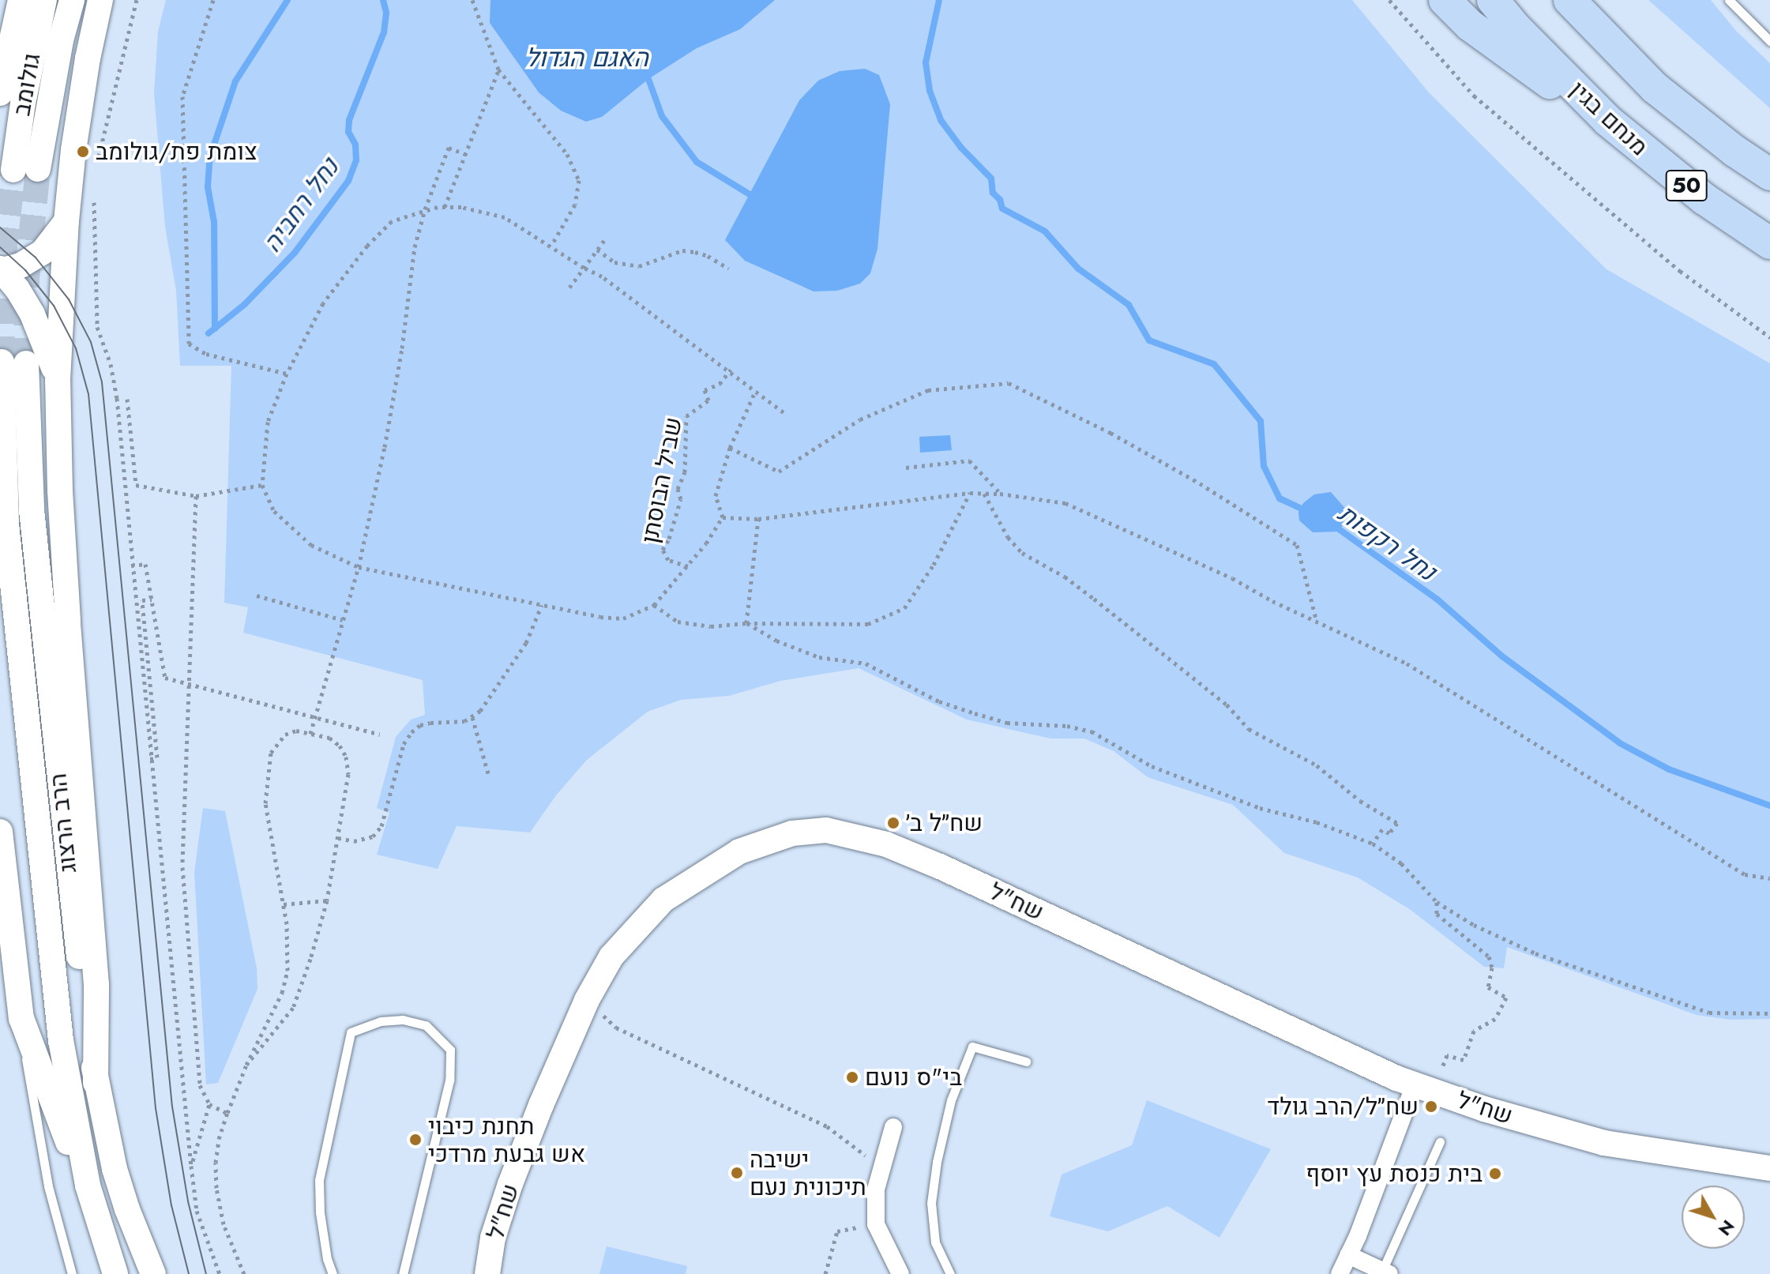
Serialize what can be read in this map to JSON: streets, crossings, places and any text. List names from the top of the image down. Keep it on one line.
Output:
{"streets":{"highway":["מנחם בגין","50"],"main road":["גולומב","הרב הרצוג","שח\"ל"],"path":["שביל הבוסתן"]},"water":["האגם הגדול","נחל רחביה","נחל רקפות"],"places":["צומת פת/גולומב","שח״ל ב׳","בי\"ס נועם","שח״ל/הרב גולד","תחנת כיבוי אש גבעת מרדכי","ישיבה תיכונית נעם","בית כנסת עץ יוסף"],"north":"bottom right"}
